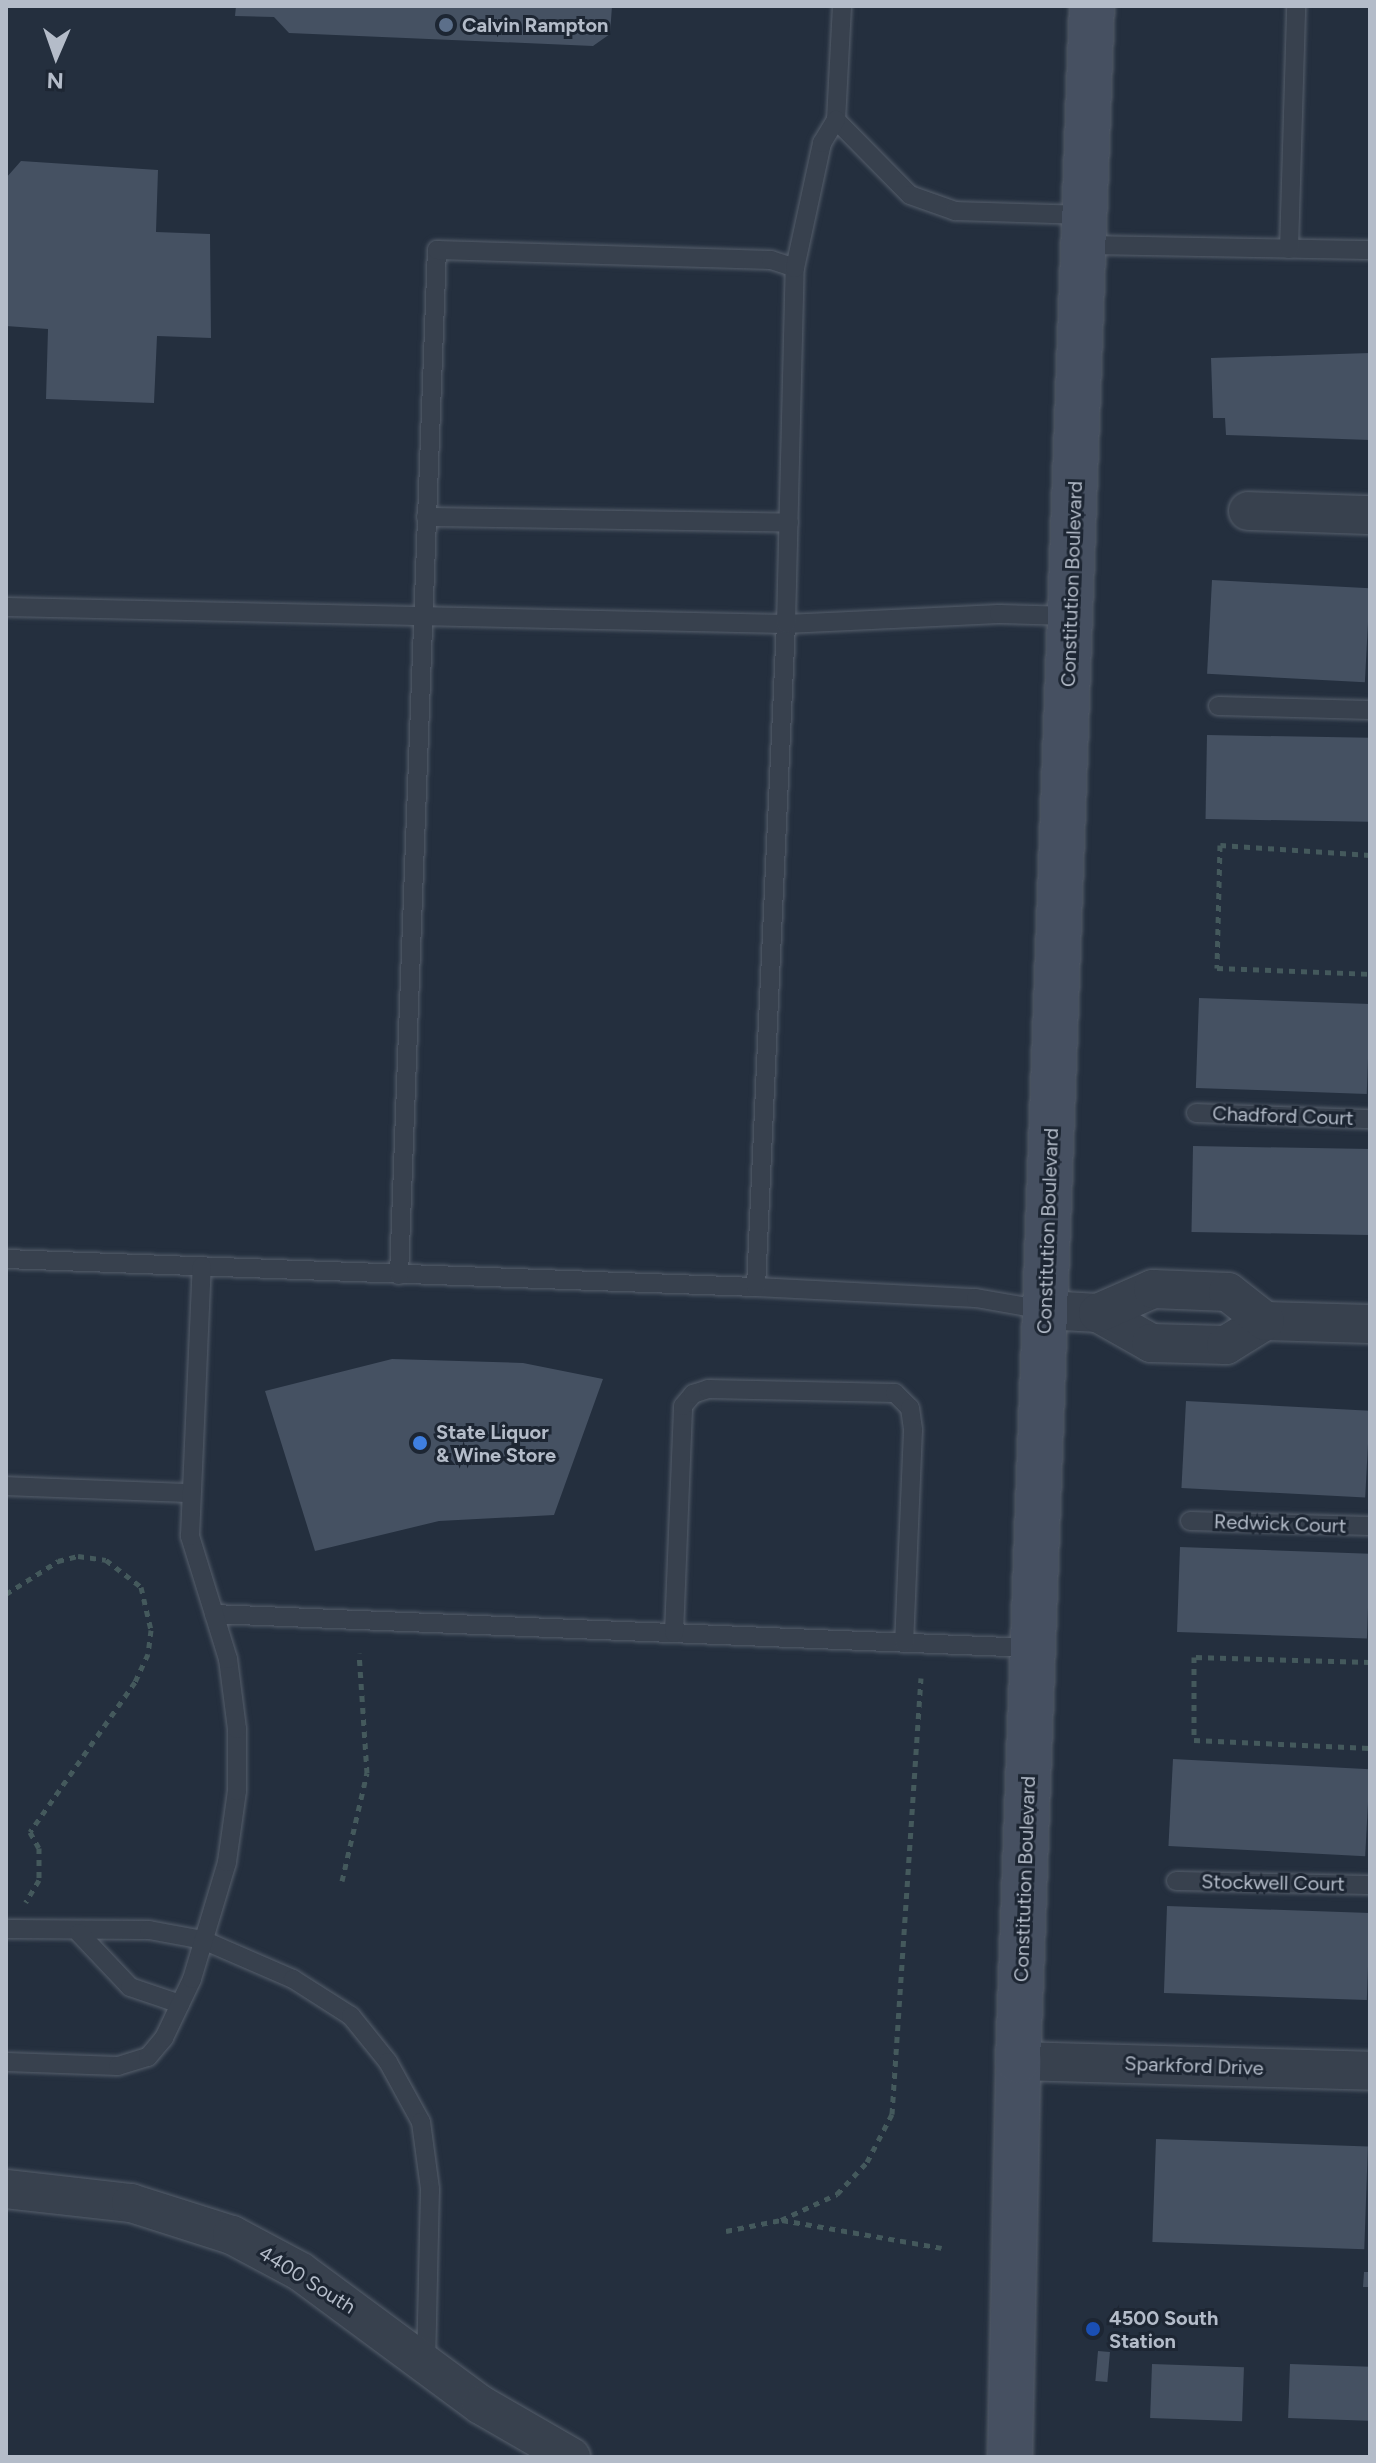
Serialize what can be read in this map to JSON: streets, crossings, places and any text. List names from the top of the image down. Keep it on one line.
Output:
{"streets":{"main road":["Constitution Boulevard"],"street":["Sparkford Drive","4400 South"],"lane":["Chadford Court","Redwick Court","Stockwell Court"]},"crossings":[["Constitution Boulevard","Sparkford Drive"]],"places":["Calvin Rampton","State Liquor & Wine Store","4500 South Station"],"north":"bottom"}
